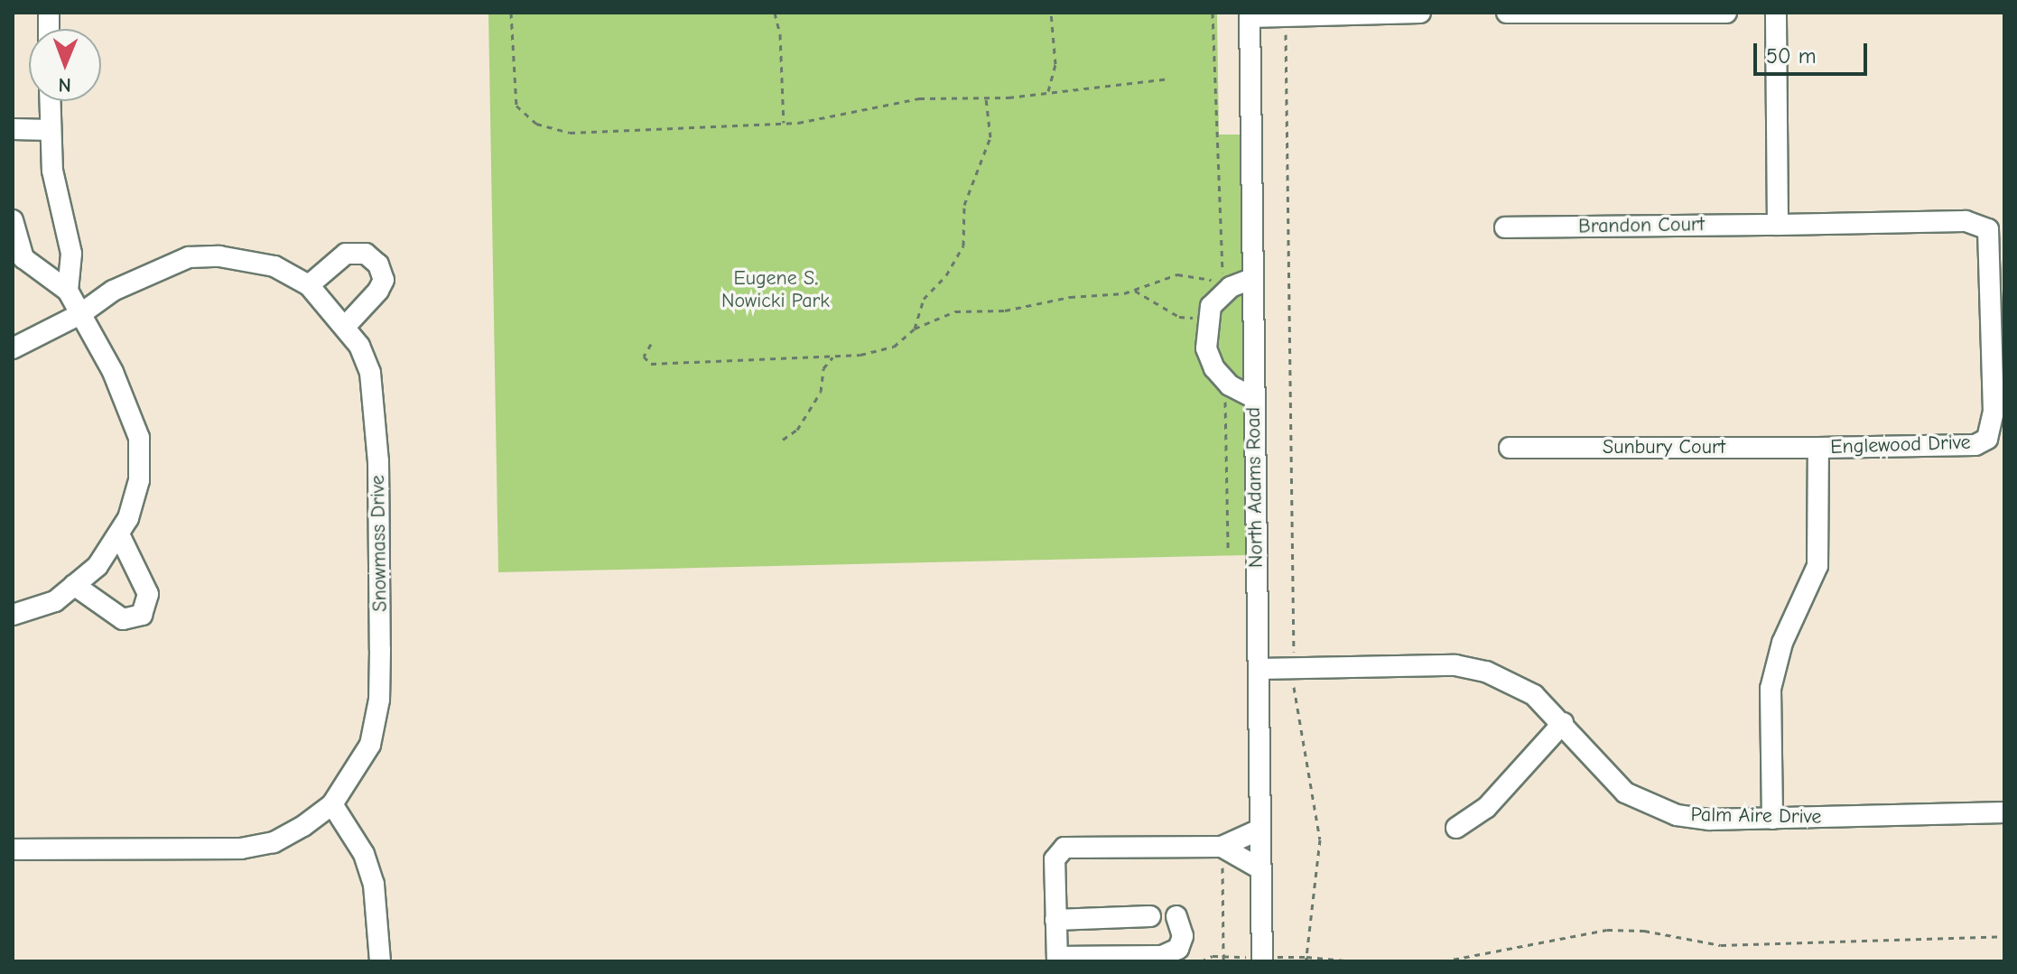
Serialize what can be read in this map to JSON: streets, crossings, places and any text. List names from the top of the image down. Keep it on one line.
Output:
{"streets":{"street":["Brandon Court","Englewood Drive","Sunbury Court","North Adams Road","Snowmass Drive","Palm Aire Drive"]},"crossings":[["Brandon Court","Englewood Drive"],["Englewood Drive","Sunbury Court"],["Englewood Drive","Palm Aire Drive"],["North Adams Road","Palm Aire Drive"]],"parks":["Eugene S. Nowicki Park"],"scale_bar":"50 m","north":"bottom"}
